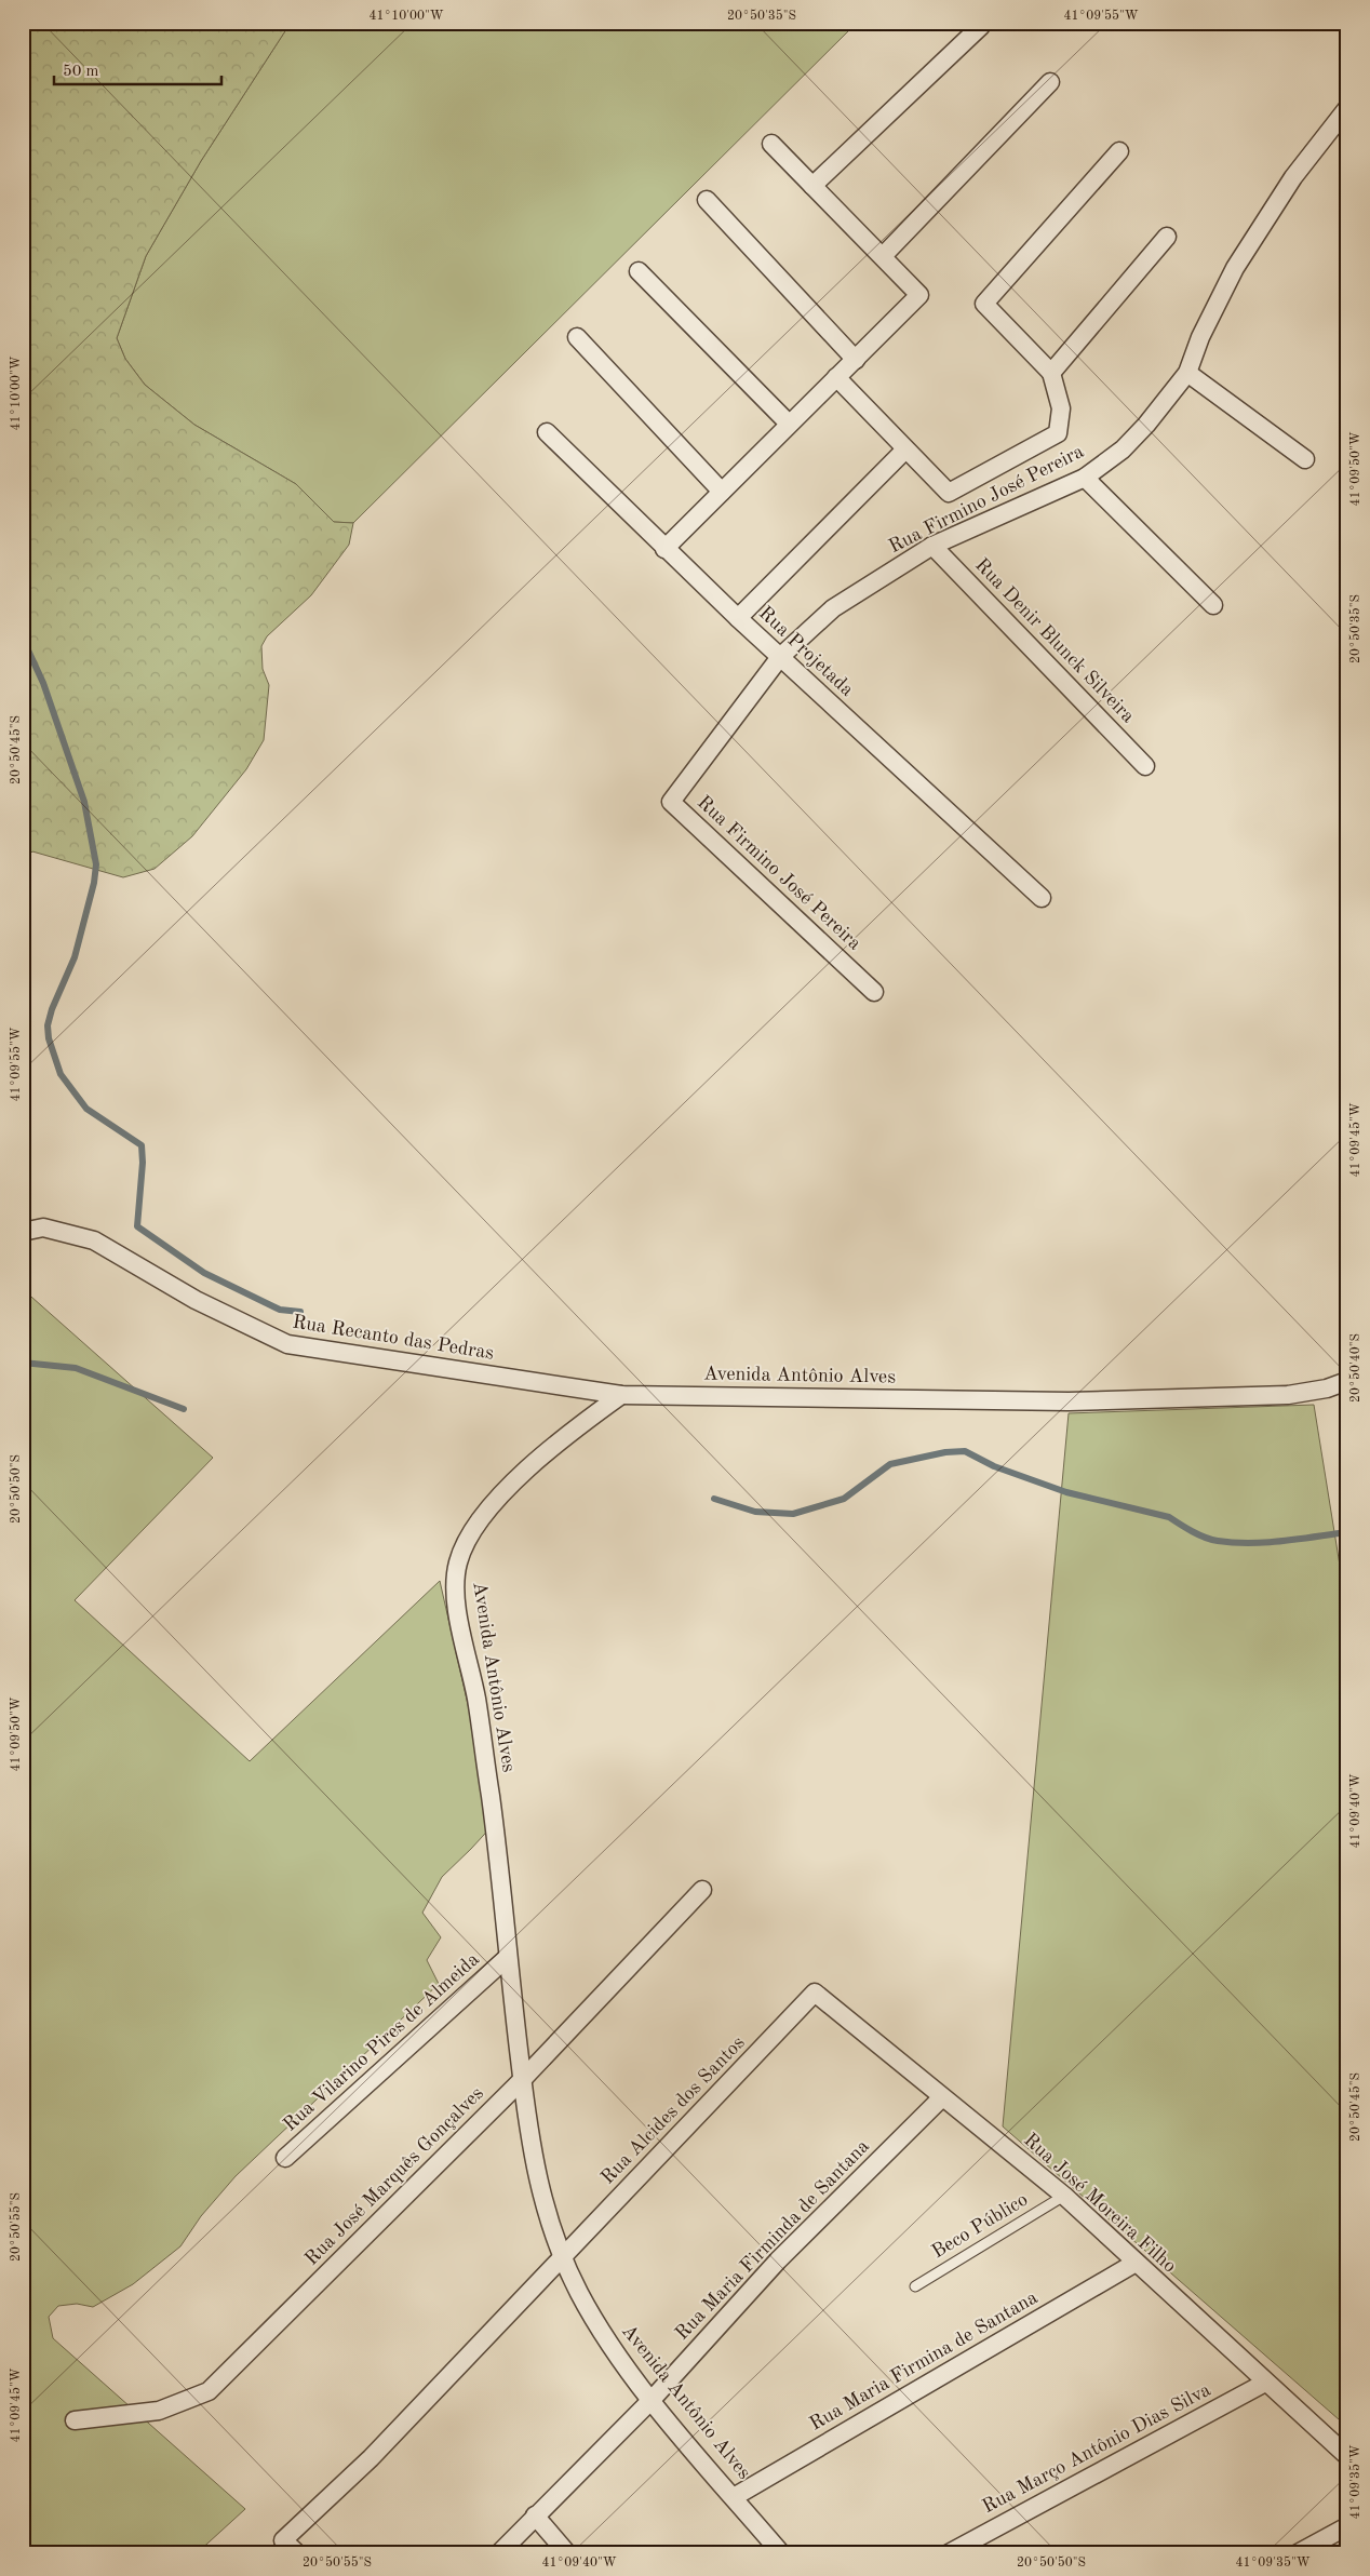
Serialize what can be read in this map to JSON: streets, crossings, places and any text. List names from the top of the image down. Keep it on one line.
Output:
{"streets":{"street":["Rua Firmino José Pereira","Rua Denir Blunck Silveira","Rua Projetada","Rua Recanto das Pedras","Avenida Antônio Alves","Rua Vilarino Pires de Almeida","Rua Alcides dos Santos","Rua José Marquês Gonçalves","Rua José Moreira Filho","Rua Maria Firminda de Santana","Rua Maria Firmina de Santana","Rua Março Antônio Dias Silva"],"lane":["Beco Público"]},"crossings":[["Rua Firmino José Pereira","Rua Denir Blunck Silveira"],["Rua Firmino José Pereira","Rua Projetada"],["Rua Recanto das Pedras","Avenida Antônio Alves"],["Avenida Antônio Alves","Rua Vilarino Pires de Almeida"],["Avenida Antônio Alves","Rua Alcides dos Santos"],["Avenida Antônio Alves","Rua José Marquês Gonçalves"],["Avenida Antônio Alves","Rua Maria Firminda de Santana"],["Avenida Antônio Alves","Rua Maria Firmina de Santana"],["Rua Alcides dos Santos","Rua José Moreira Filho"],["Rua José Moreira Filho","Beco Público"],["Rua José Moreira Filho","Rua Maria Firminda de Santana"],["Rua José Moreira Filho","Rua Maria Firmina de Santana"],["Rua José Moreira Filho","Rua Março Antônio Dias Silva"]],"scale_bar":"50 m","coordinates":["41°10'00\"W","20°50'35\"S","41°09'55\"W","41°09'50\"W","20°50'45\"S","41°09'45\"W","20°50'40\"S","20°50'50\"S","41°09'40\"W","20°50'55\"S","41°09'35\"W"]}
